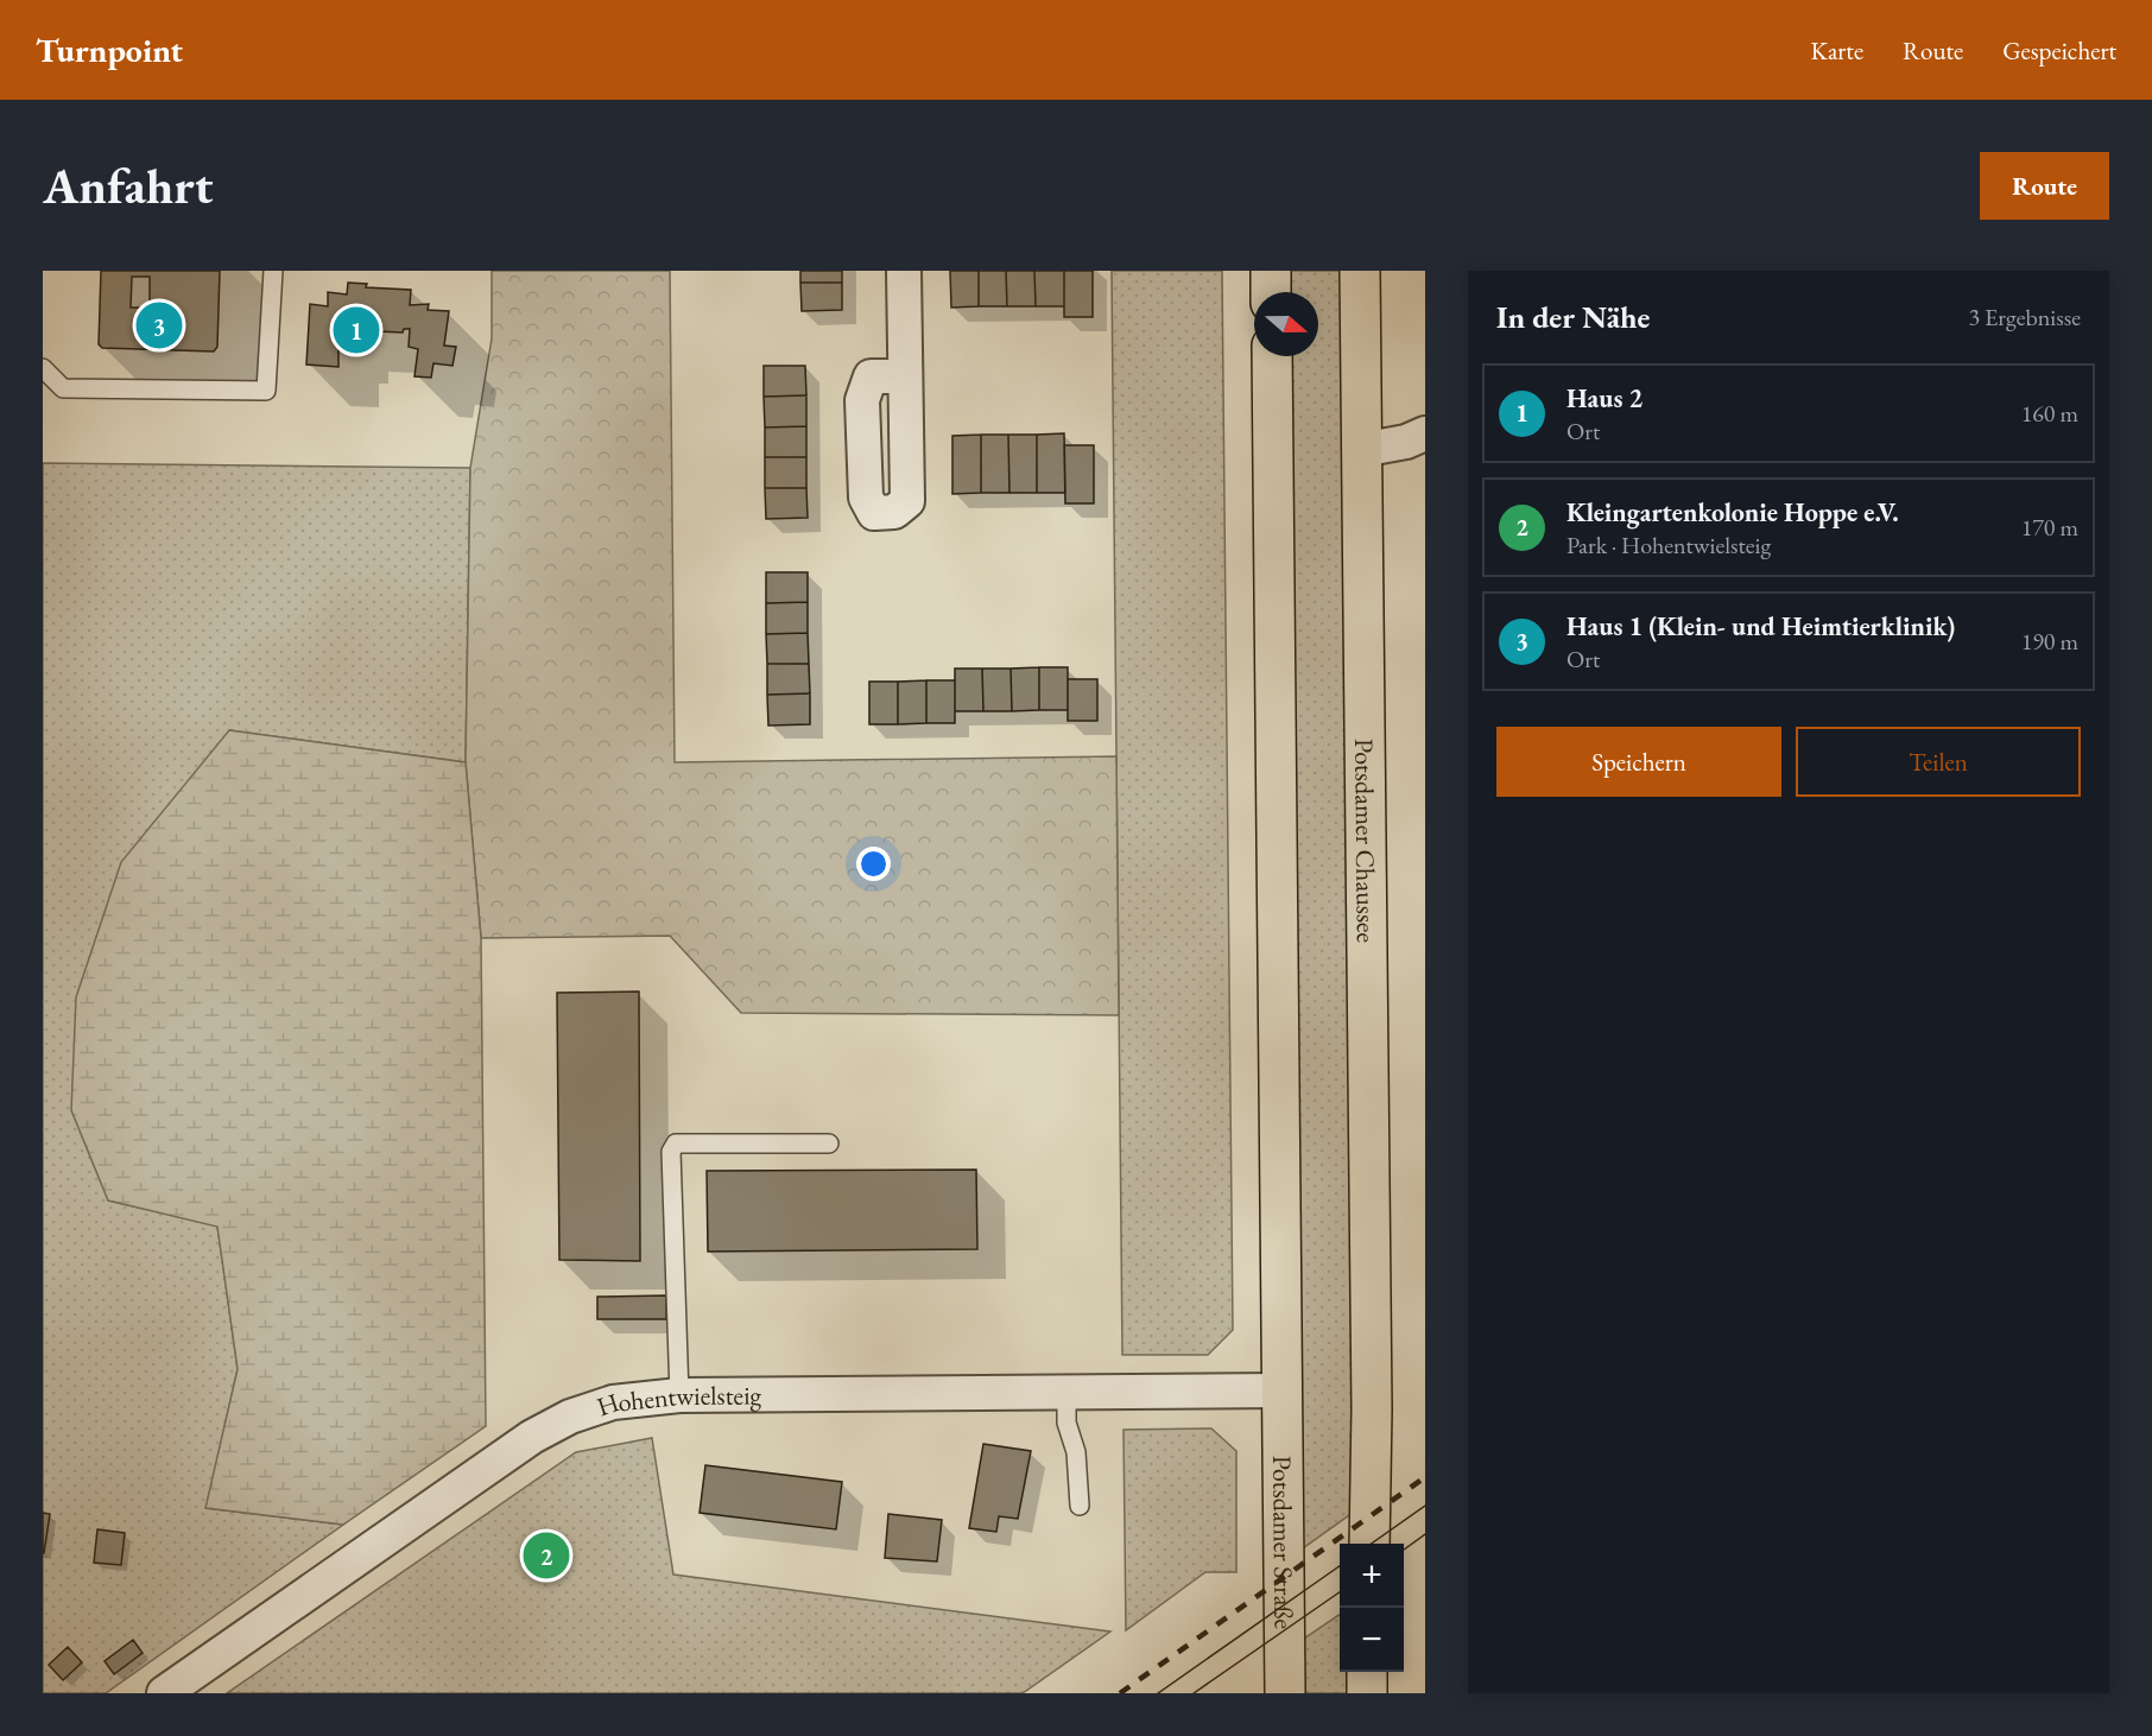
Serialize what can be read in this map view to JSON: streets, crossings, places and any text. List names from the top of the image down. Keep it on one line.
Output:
{"streets":{"main road":["Potsdamer Chaussee","Potsdamer Straße"],"street":["Hohentwielsteig"]},"crossings":[["Hohentwielsteig","Potsdamer Straße"]],"north":"right","page":{"header":"Turnpoint","nav":["Karte","Route","Gespeichert"],"buttons":["Route",["Speichern","Teilen"]],"title":"Anfahrt","heading":["In der Nähe","3 Ergebnisse"],"pins":["3","1","2"],"list":[{"mark":"1","name":"Haus 2","note":"Ort","value":"160 m"},{"mark":"2","name":"Kleingartenkolonie Hoppe e.V.","note":"Park · Hohentwielsteig","value":"170 m"},{"mark":"3","name":"Haus 1 (Klein- und Heimtierklinik)","note":"Ort","value":"190 m"}],"map_buttons":["+","−"]}}
